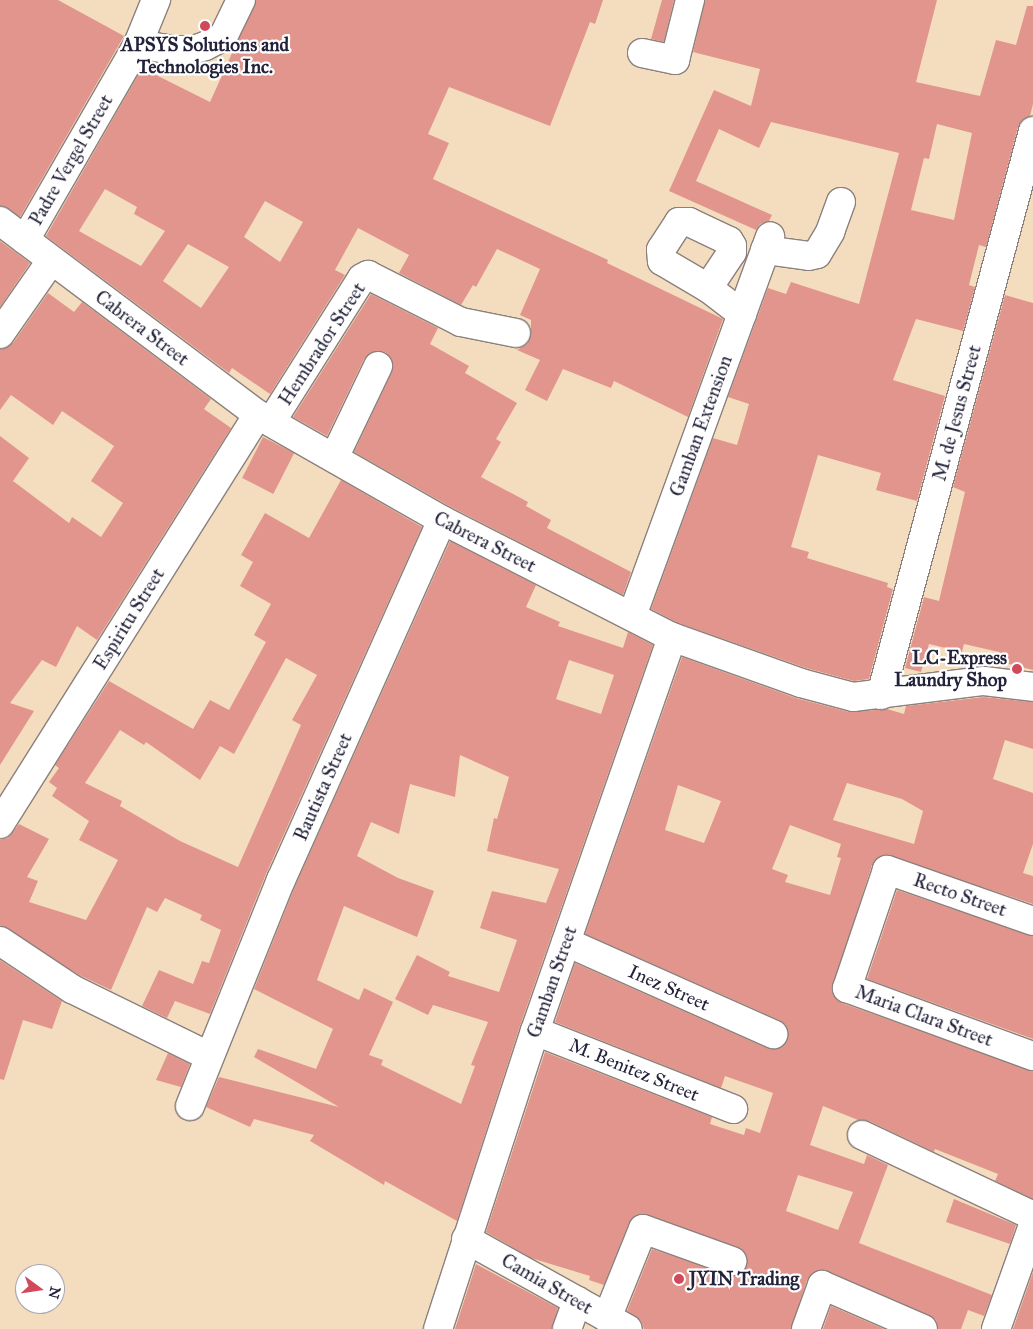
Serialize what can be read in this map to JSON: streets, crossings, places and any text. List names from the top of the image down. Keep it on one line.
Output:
{"streets":{"street":["Padre Vergel Street","Cabrera Street","Hembrador Street","M. de Jesus Street","Gamban Extension","Espiritu Street","Bautista Street","Recto Street","Gamban Street","Inez Street","Maria Clara Street","M. Benitez Street","Camia Street"]},"crossings":[["Padre Vergel Street","Cabrera Street"],["Cabrera Street","Hembrador Street"],["Cabrera Street","M. de Jesus Street"],["Cabrera Street","Gamban Extension"],["Cabrera Street","Espiritu Street"],["Cabrera Street","Bautista Street"],["Cabrera Street","Gamban Street"],["Hembrador Street","Espiritu Street"],["Recto Street","Maria Clara Street"],["Gamban Street","Inez Street"],["Gamban Street","M. Benitez Street"],["Gamban Street","Camia Street"]],"places":["APSYS Solutions and Technologies Inc.","LC-Express Laundry Shop","JYIN Trading"],"north":"right"}
